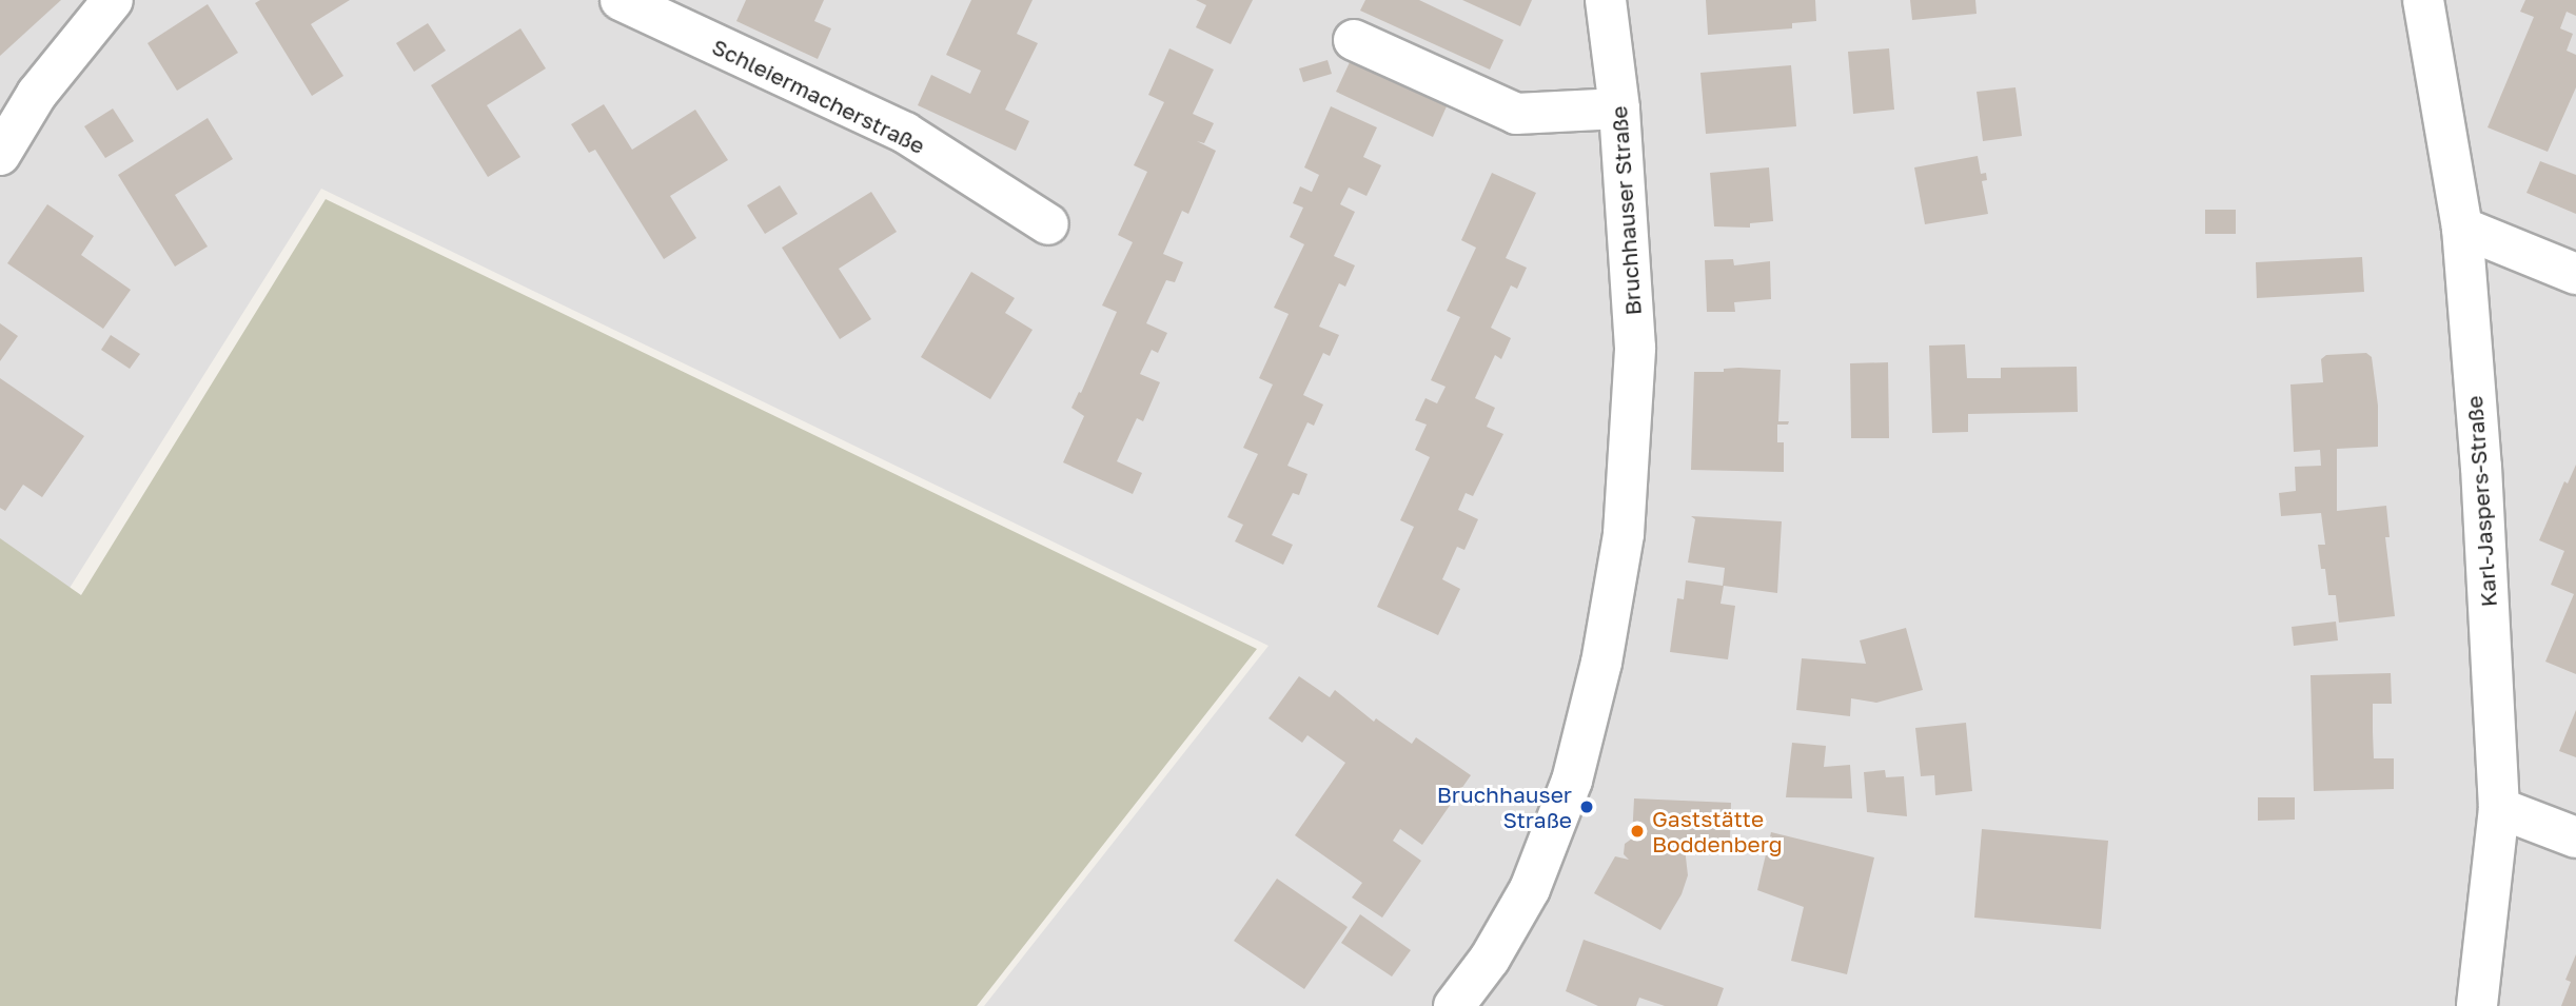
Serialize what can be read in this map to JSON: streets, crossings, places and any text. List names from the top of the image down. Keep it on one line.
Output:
{"streets":{"street":["Schleiermacherstraße","Bruchhauser Straße","Karl-Jaspers-Straße"]},"places":["Bruchhauser Straße","Gaststätte Boddenberg"]}
